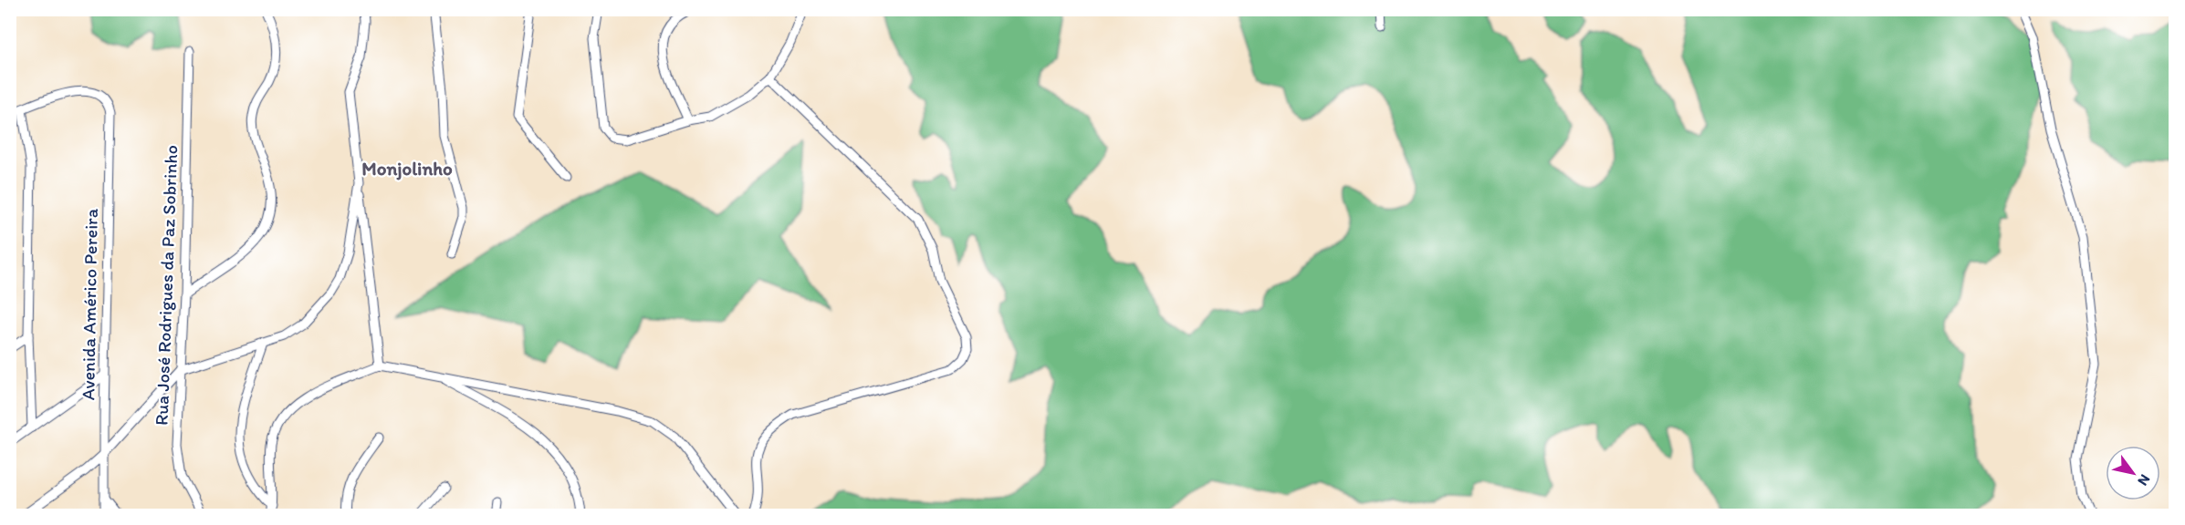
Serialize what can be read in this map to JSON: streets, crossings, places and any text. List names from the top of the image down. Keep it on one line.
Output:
{"streets":{"street":["Rua José Rodrigues da Paz Sobrinho","Avenida Américo Pereira"]},"districts":["Monjolinho"],"north":"bottom right"}
